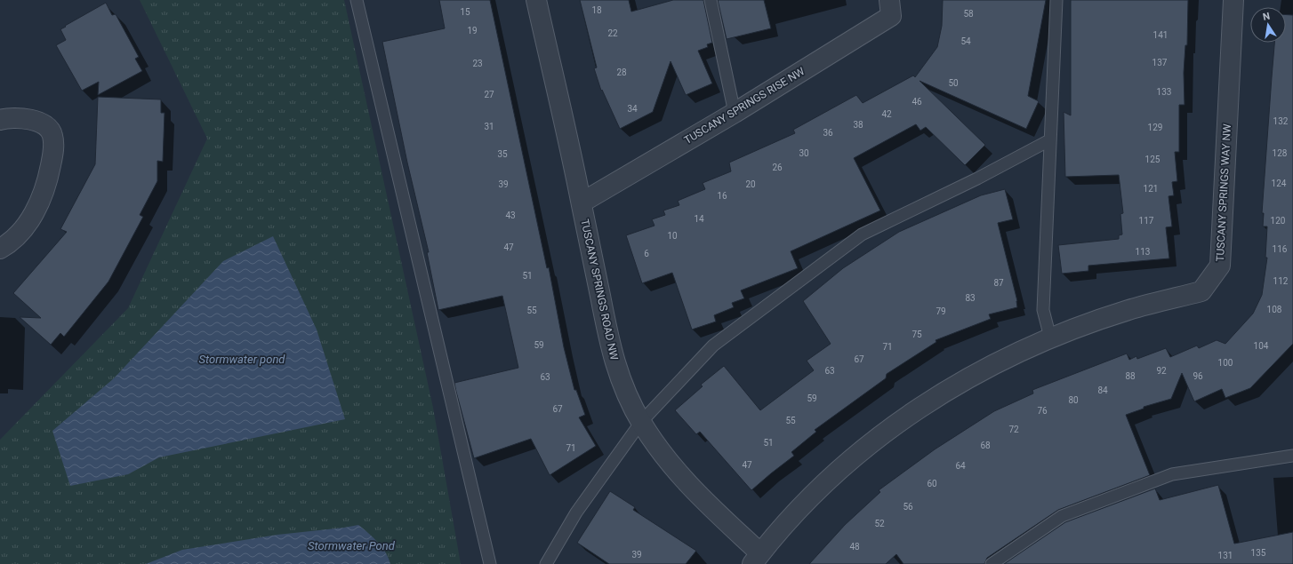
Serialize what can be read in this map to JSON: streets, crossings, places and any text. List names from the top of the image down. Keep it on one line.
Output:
{"streets":{"street":["TUSCANY SPRINGS RISE NW","TUSCANY SPRINGS WAY NW","TUSCANY SPRINGS ROAD NW"]},"crossings":[["TUSCANY SPRINGS RISE NW","TUSCANY SPRINGS ROAD NW"],["TUSCANY SPRINGS WAY NW","TUSCANY SPRINGS ROAD NW"]],"water":["Stormwater pond","Stormwater Pond"],"house_numbers":["18","15","58","19","22","141","54","137","23","28","50","133","27","46","34","42","132","38","31","129","36","30","128","35","125","26","124","39","20","121","16","43","14","117","120","10","47","116","113","6","51","112","87","83","108","55","79","75","59","104","71","67","100","63","92","88","96","63","84","59","80","67","76","55","72","51","68","71","47","64","60","56","52","48","135","39","131"],"north":"top"}
